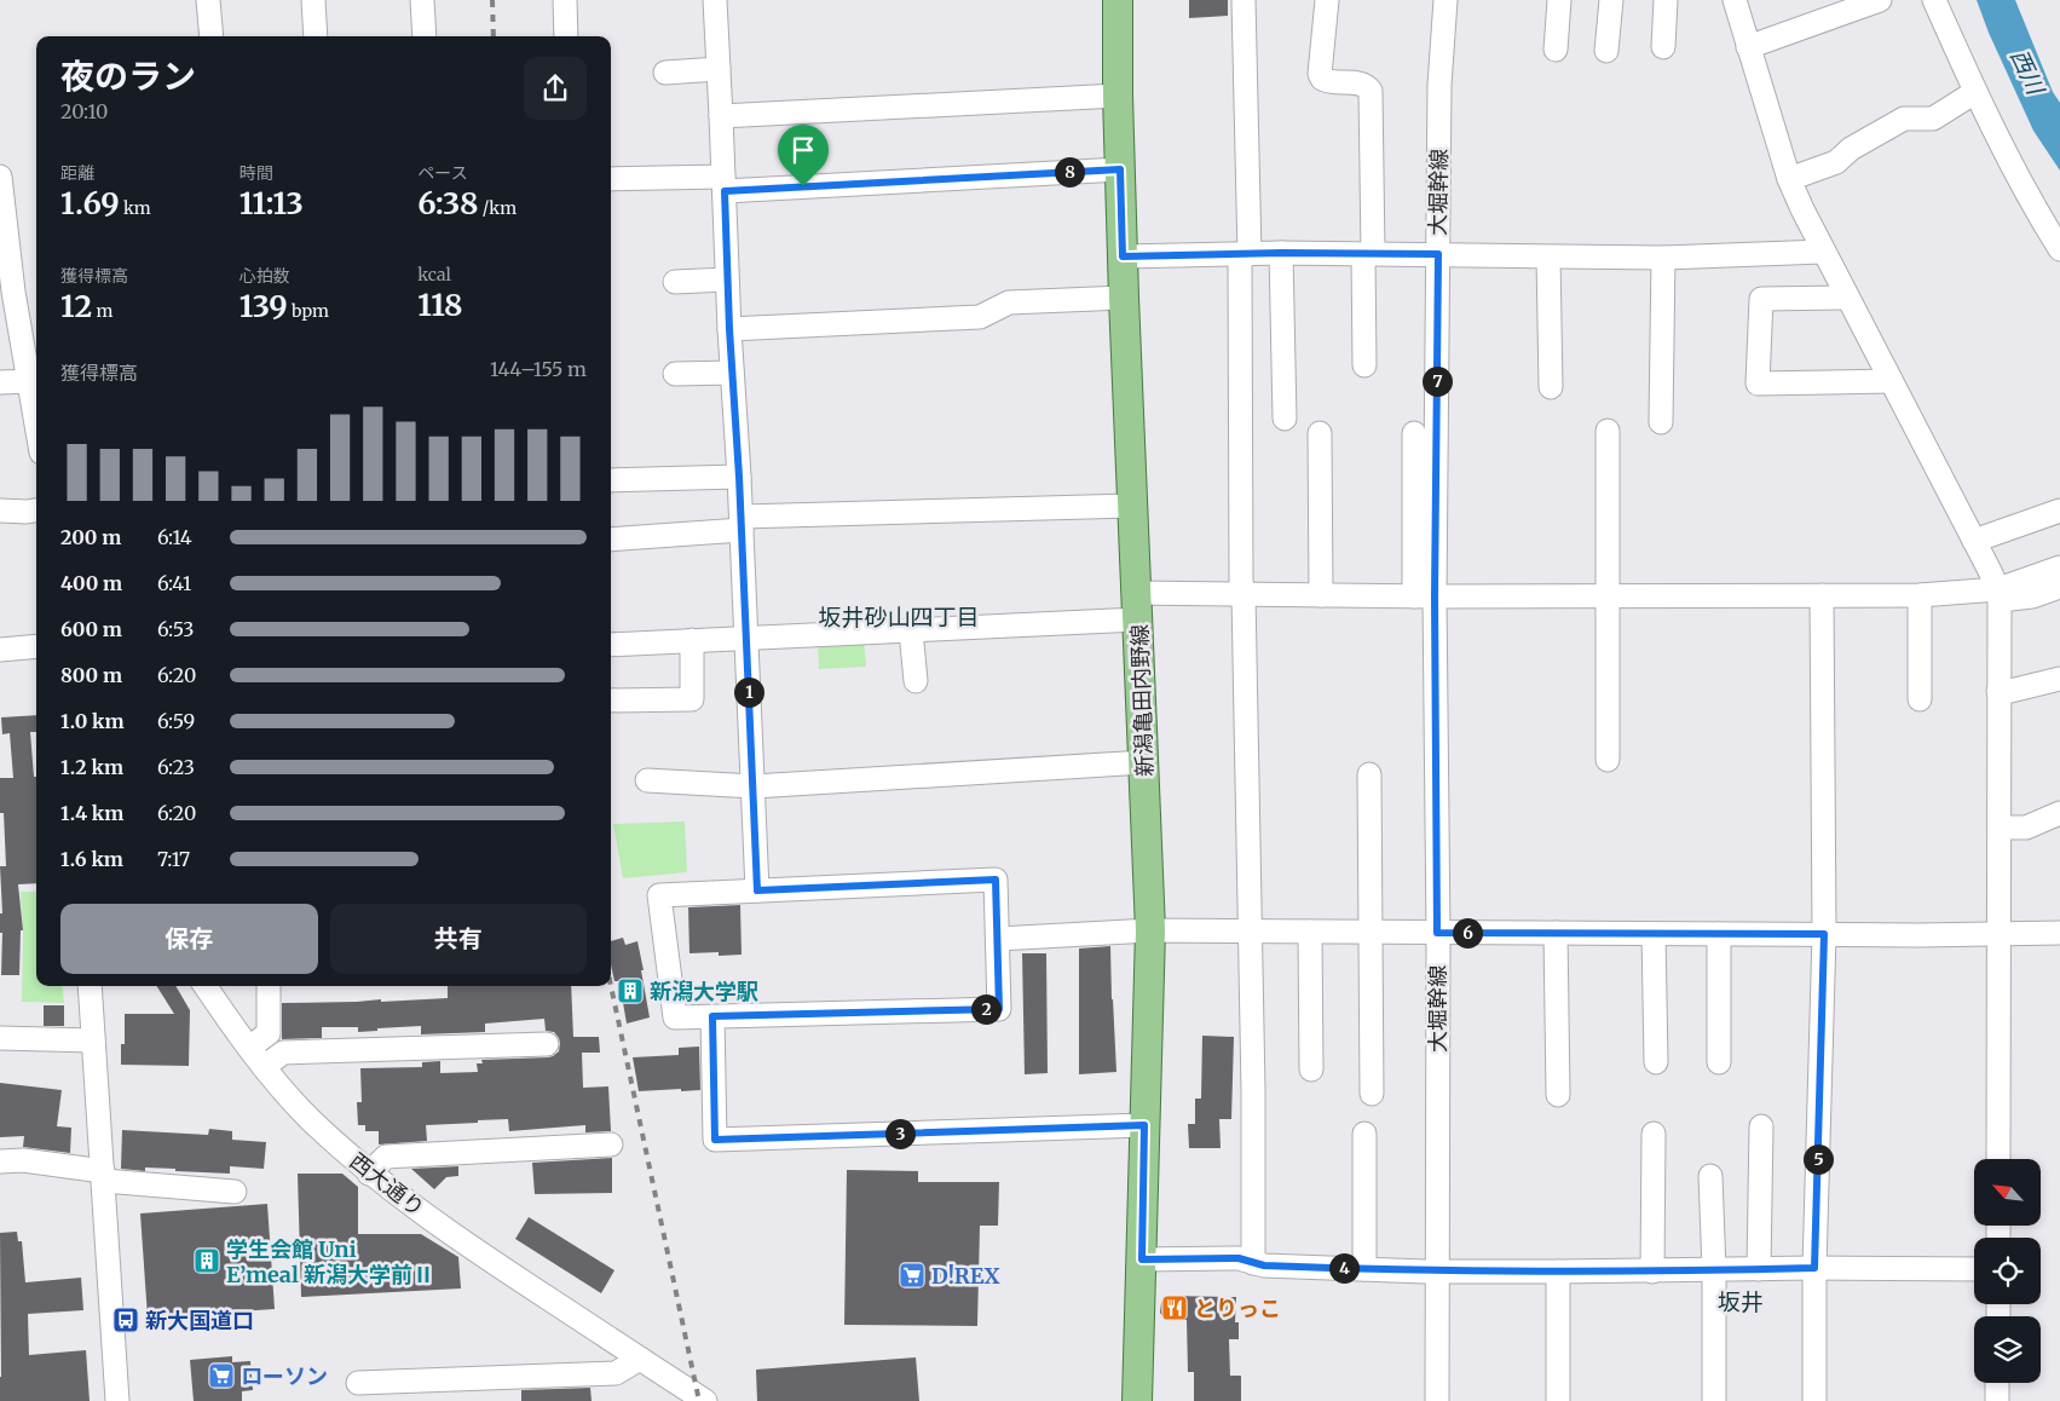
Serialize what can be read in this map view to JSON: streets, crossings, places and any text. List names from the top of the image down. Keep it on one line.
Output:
{"streets":{"main road":["新潟亀田内野線"],"street":["大堀幹線","西大通り"]},"districts":["坂井砂山四丁目","坂井"],"water":["西川"],"places":{"building":["新潟大学駅","学生会館 Uni E’meal 新潟大学前Ⅱ"],"supermarket":["D!REX","ローソン"],"restaurant":["とりっこ"],"bus stop":["新大国道口"]},"north":"top left","page":{"heading":["夜のラン","20:10"],"stats":[["距離","1.69 km"],["時間","11:13"],["ペース","6:38 /km"],["獲得標高","12 m"],["心拍数","139 bpm"],["kcal","118"]],"pins":["8","7","1","6","2","3","5","4"],"chart":["獲得標高","144–155 m"],"list":[{"name":"200 m","note":"6:14"},{"name":"400 m","note":"6:41"},{"name":"600 m","note":"6:53"},{"name":"800 m","note":"6:20"},{"name":"1.0 km","note":"6:59"},{"name":"1.2 km","note":"6:23"},{"name":"1.4 km","note":"6:20"},{"name":"1.6 km","note":"7:17"}],"buttons":["保存","共有"]}}
